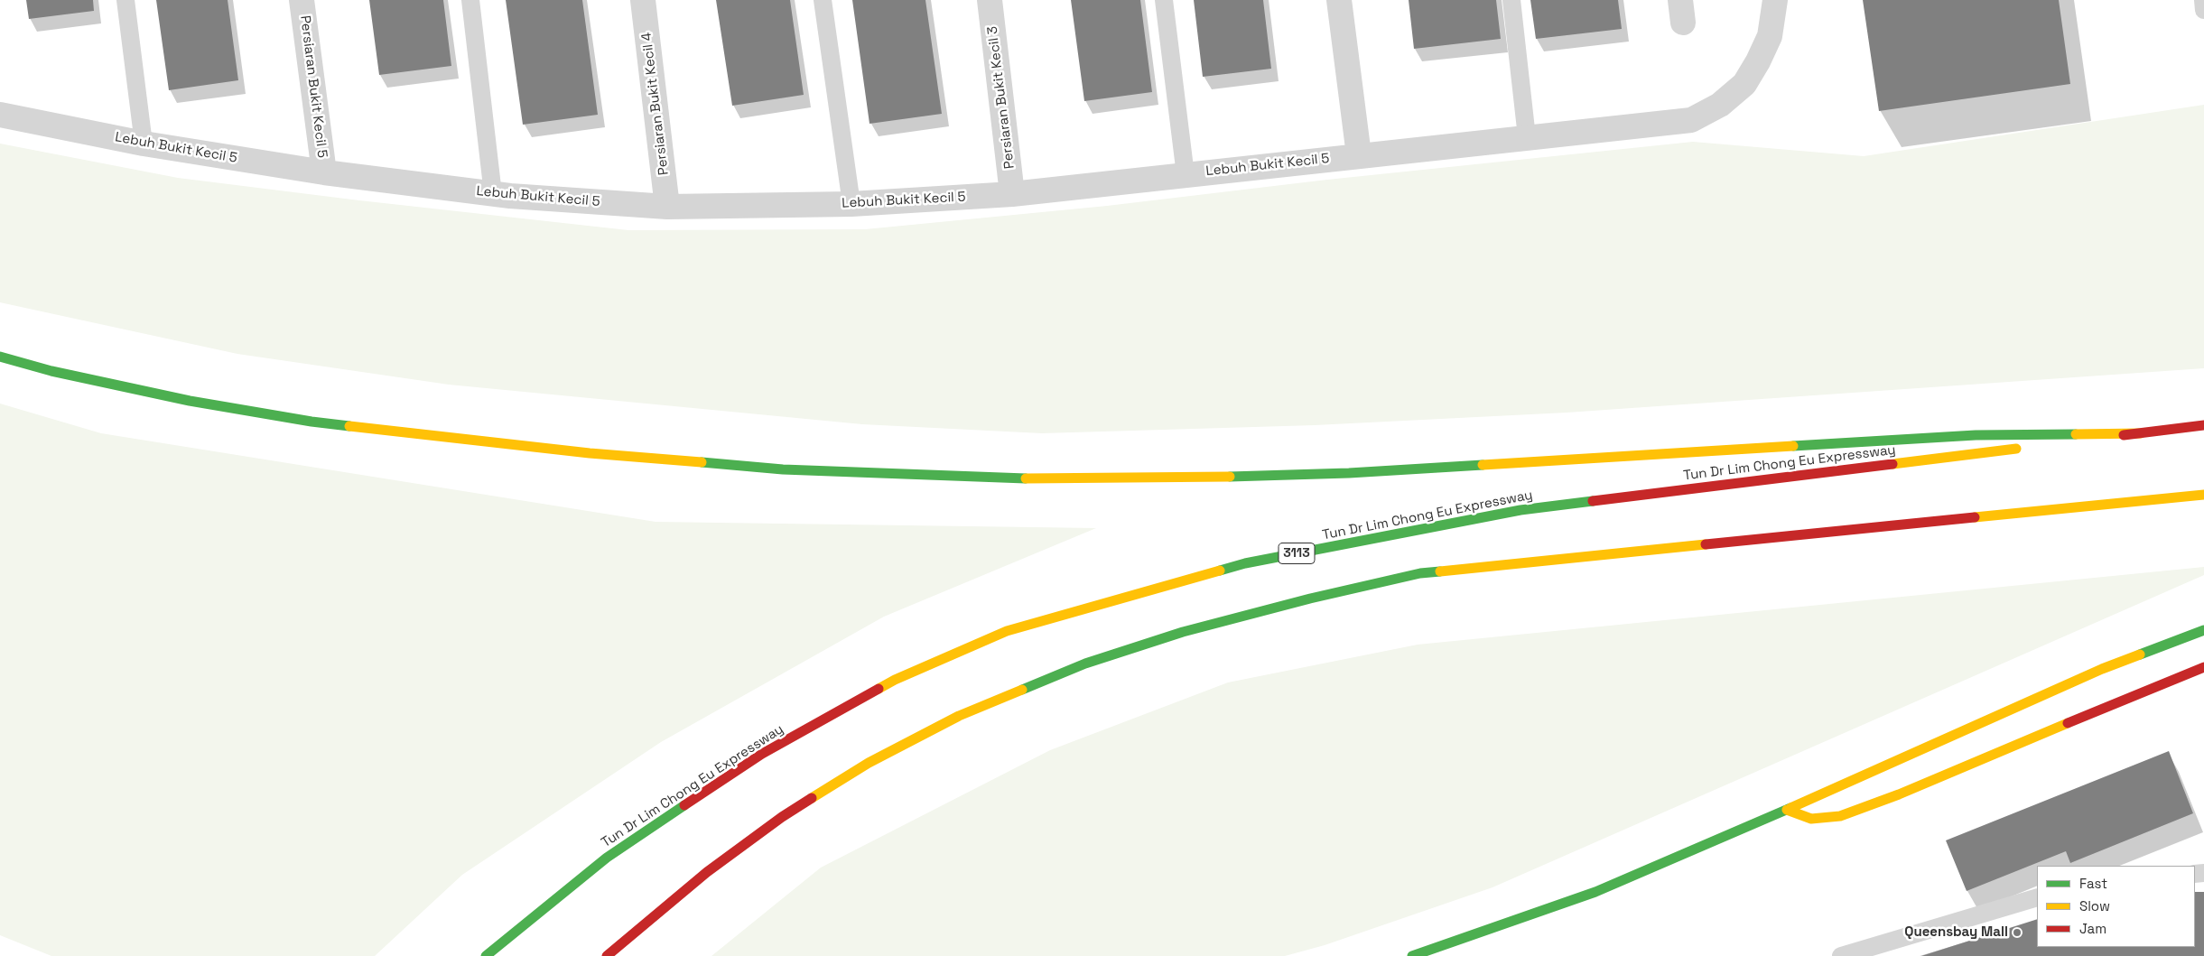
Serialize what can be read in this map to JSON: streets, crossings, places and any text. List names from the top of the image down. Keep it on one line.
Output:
{"streets":{"highway":["Tun Dr Lim Chong Eu Expressway","3113"],"street":["Persiaran Bukit Kecil 5","Persiaran Bukit Kecil 3","Persiaran Bukit Kecil 4","Lebuh Bukit Kecil 5"]},"crossings":[["Persiaran Bukit Kecil 5","Lebuh Bukit Kecil 5"],["Persiaran Bukit Kecil 3","Lebuh Bukit Kecil 5"],["Persiaran Bukit Kecil 4","Lebuh Bukit Kecil 5"]],"places":["Queensbay Mall"],"legend":["Fast","Slow","Jam"]}
